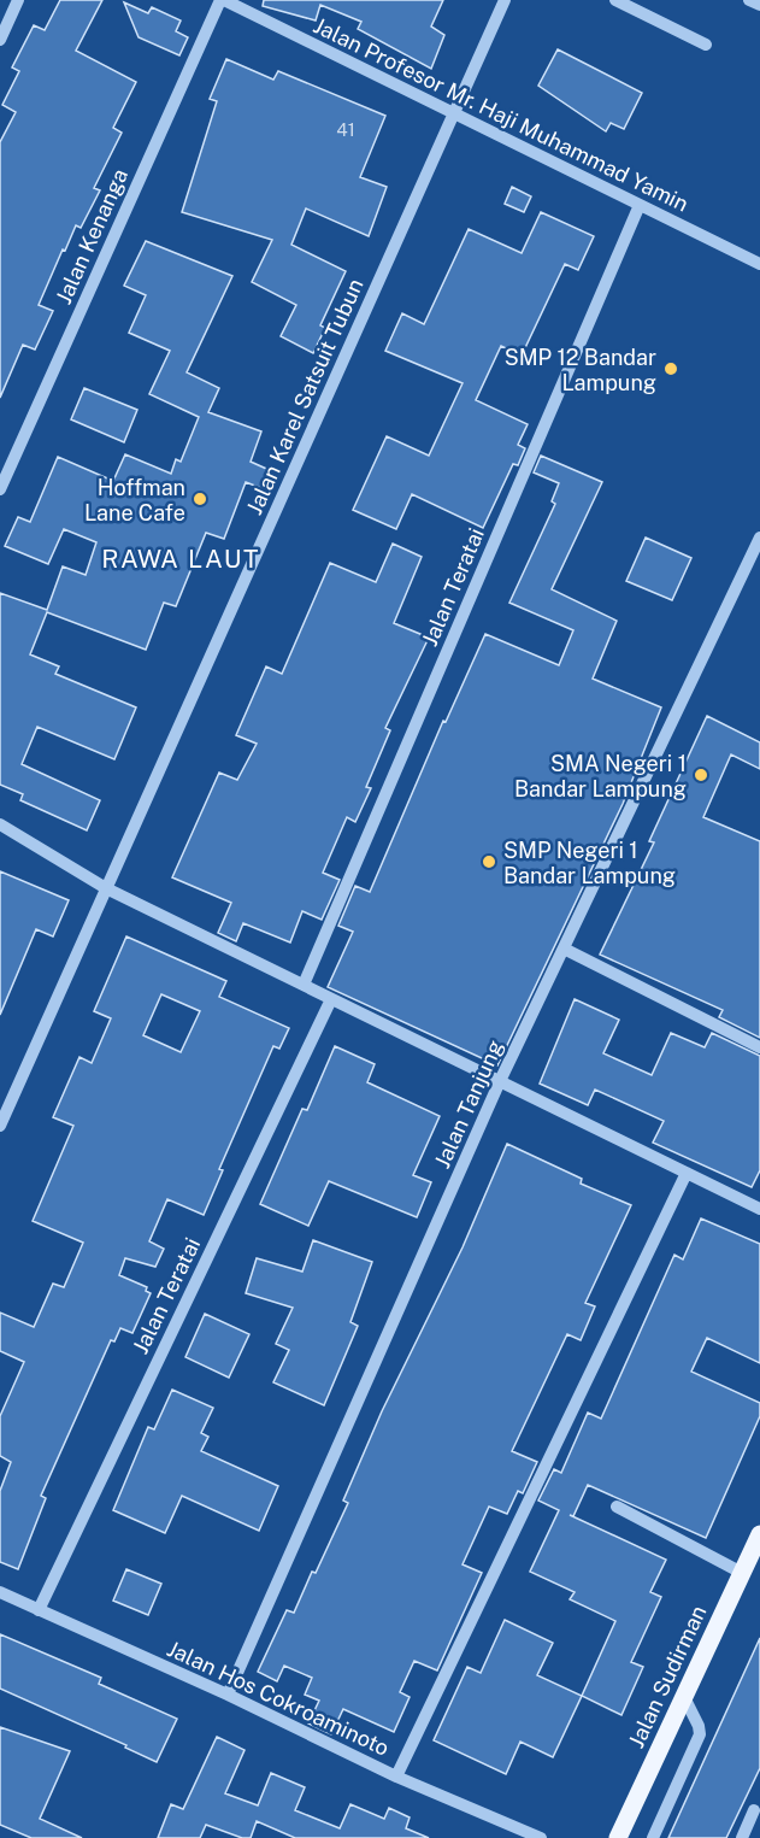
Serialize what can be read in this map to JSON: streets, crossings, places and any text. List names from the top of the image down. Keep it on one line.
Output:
{"streets":{"main road":["Jalan Sudirman"],"street":["Jalan Profesor Mr. Haji Muhammad Yamin","Jalan Kenanga","Jalan Karel Satsuit Tubun","Jalan Teratai","Jalan Tanjung","Jalan Hos Cokroaminoto"]},"crossings":[["Jalan Profesor Mr. Haji Muhammad Yamin","Jalan Kenanga"],["Jalan Profesor Mr. Haji Muhammad Yamin","Jalan Karel Satsuit Tubun"],["Jalan Profesor Mr. Haji Muhammad Yamin","Jalan Teratai"],["Jalan Teratai","Jalan Hos Cokroaminoto"],["Jalan Tanjung","Jalan Hos Cokroaminoto"]],"districts":["RAWA LAUT"],"places":["SMP 12 Bandar Lampung","Hoffman Lane Cafe","SMA Negeri 1 Bandar Lampung","SMP Negeri 1 Bandar Lampung"],"house_numbers":["41"]}
